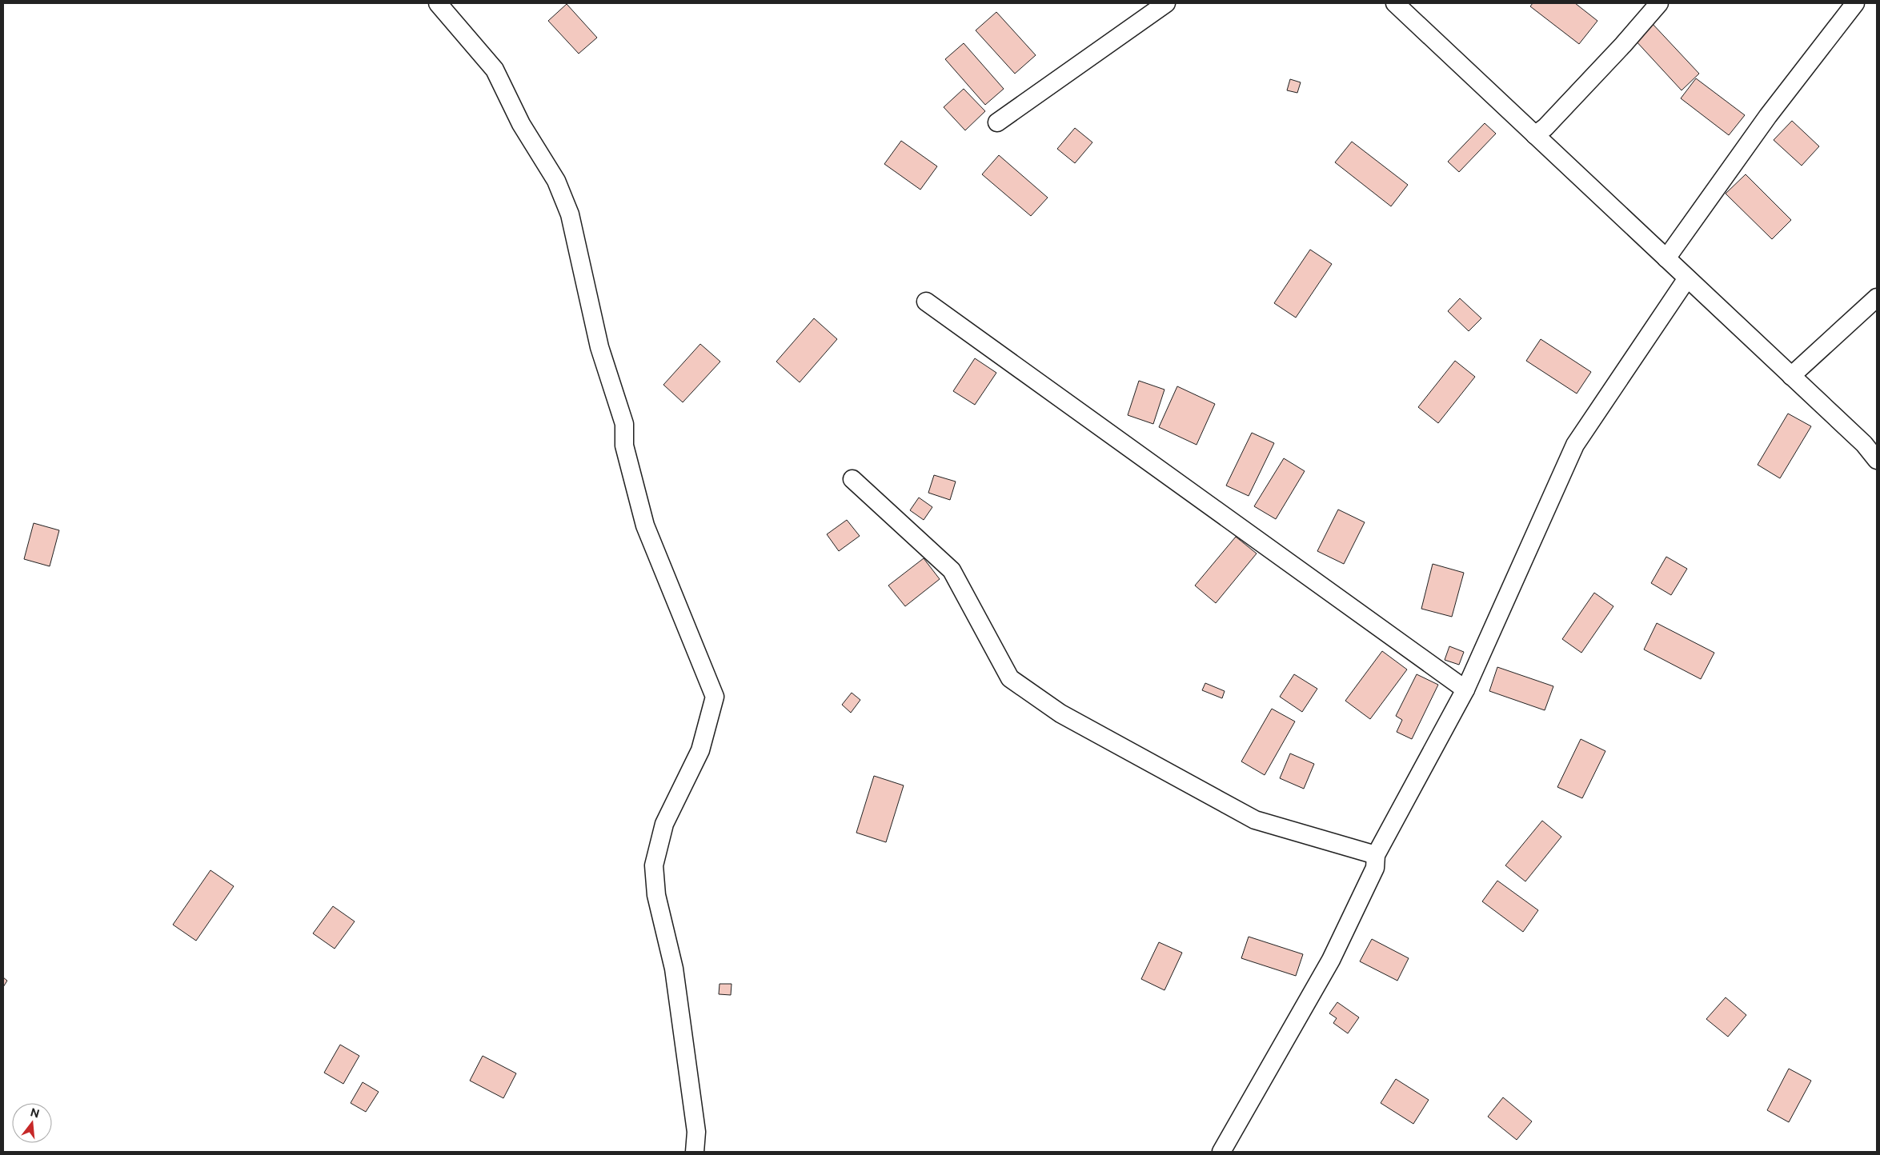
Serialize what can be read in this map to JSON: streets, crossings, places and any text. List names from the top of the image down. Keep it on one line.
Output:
{"north":"top"}
